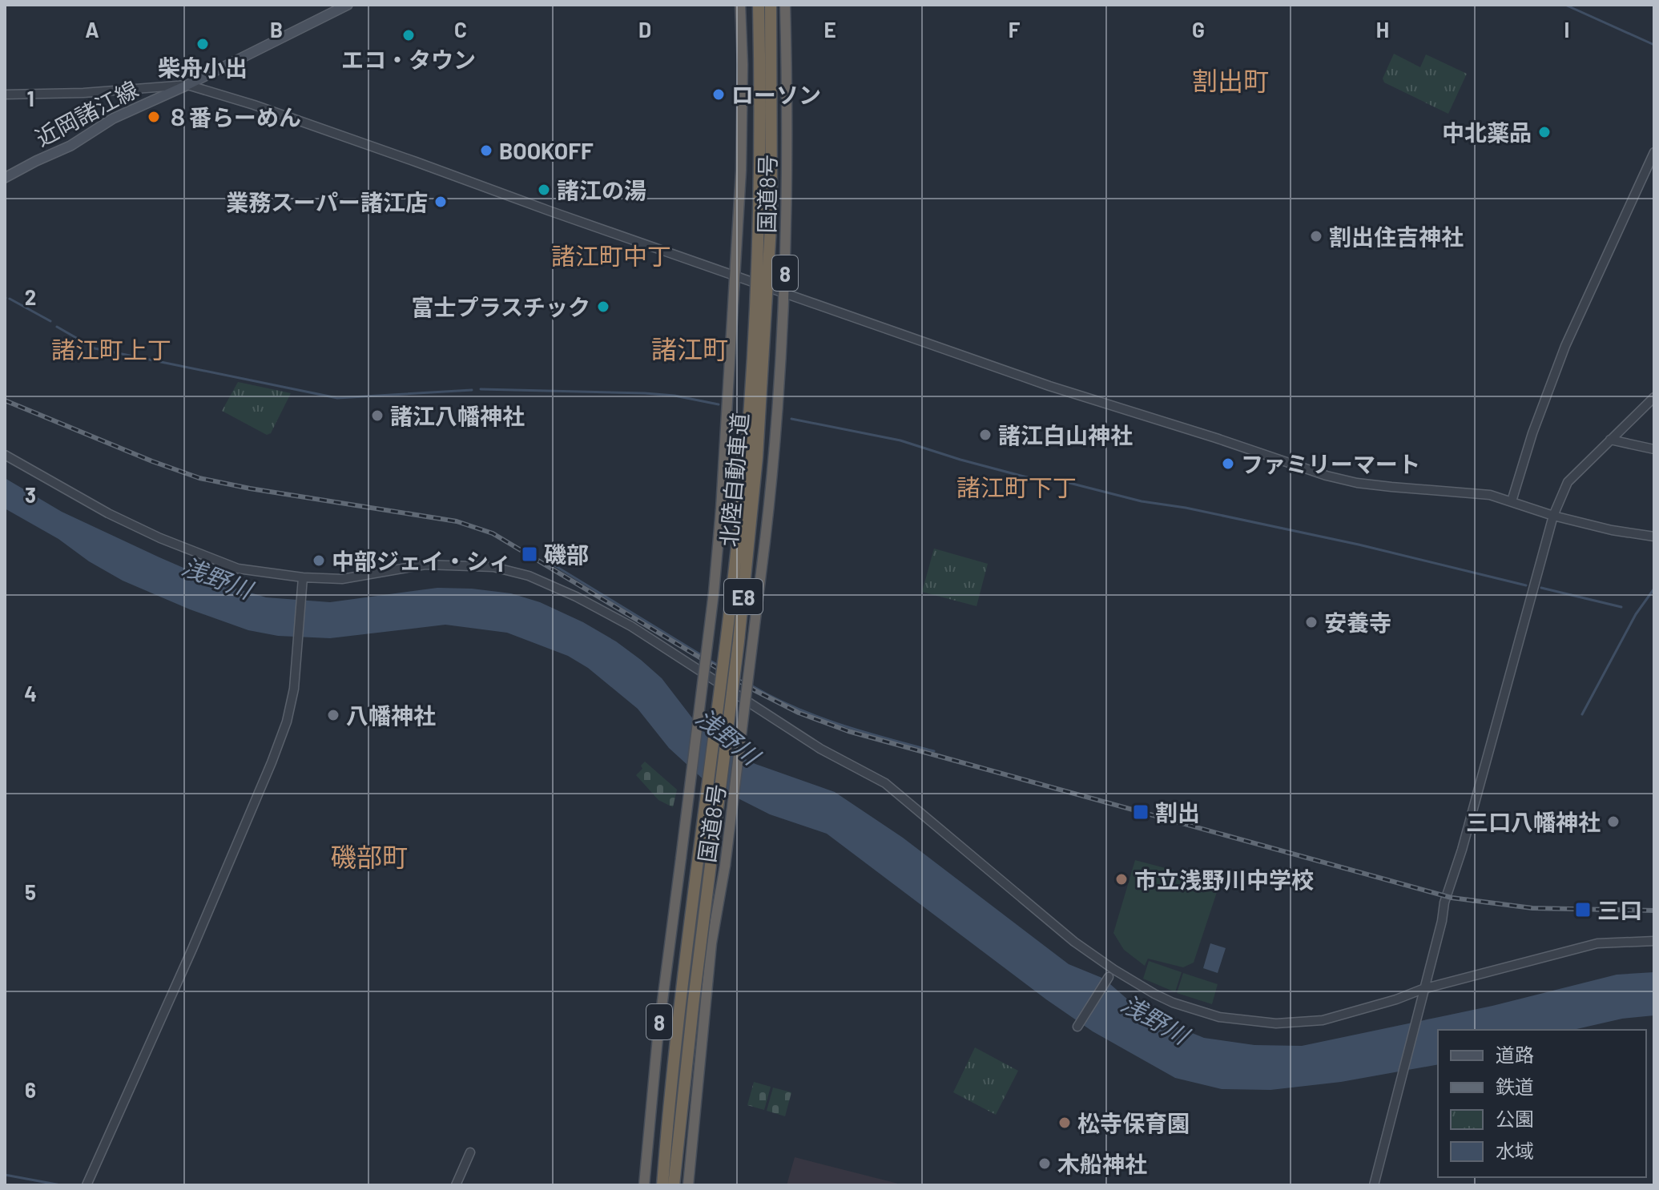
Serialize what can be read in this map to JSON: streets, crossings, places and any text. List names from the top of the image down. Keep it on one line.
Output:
{"streets":{"highway":["国道8号","8","北陸自動車道","E8"],"main road":["近岡諸江線"]},"districts":["割出町","諸江町中丁","諸江町","諸江町上丁","諸江町下丁","磯部町"],"water":["浅野川"],"places":{"other":["エコ・タウン","柴舟小出","ローソン","８番らーめん","中北薬品","BOOKOFF","諸江の湯","業務スーパー諸江店","割出住吉神社","富士プラスチック","諸江八幡神社","諸江白山神社","ファミリーマート","中部ジェイ・シィ","安養寺","八幡神社","三口八幡神社","市立浅野川中学校","松寺保育園","木船神社"],"transit":["磯部","割出","三口"]},"legend":["道路","鉄道","公園","水域"],"grid":{"columns":["A","B","C","D","E","F","G","H","I"],"rows":["1","2","3","4","5","6"]}}
